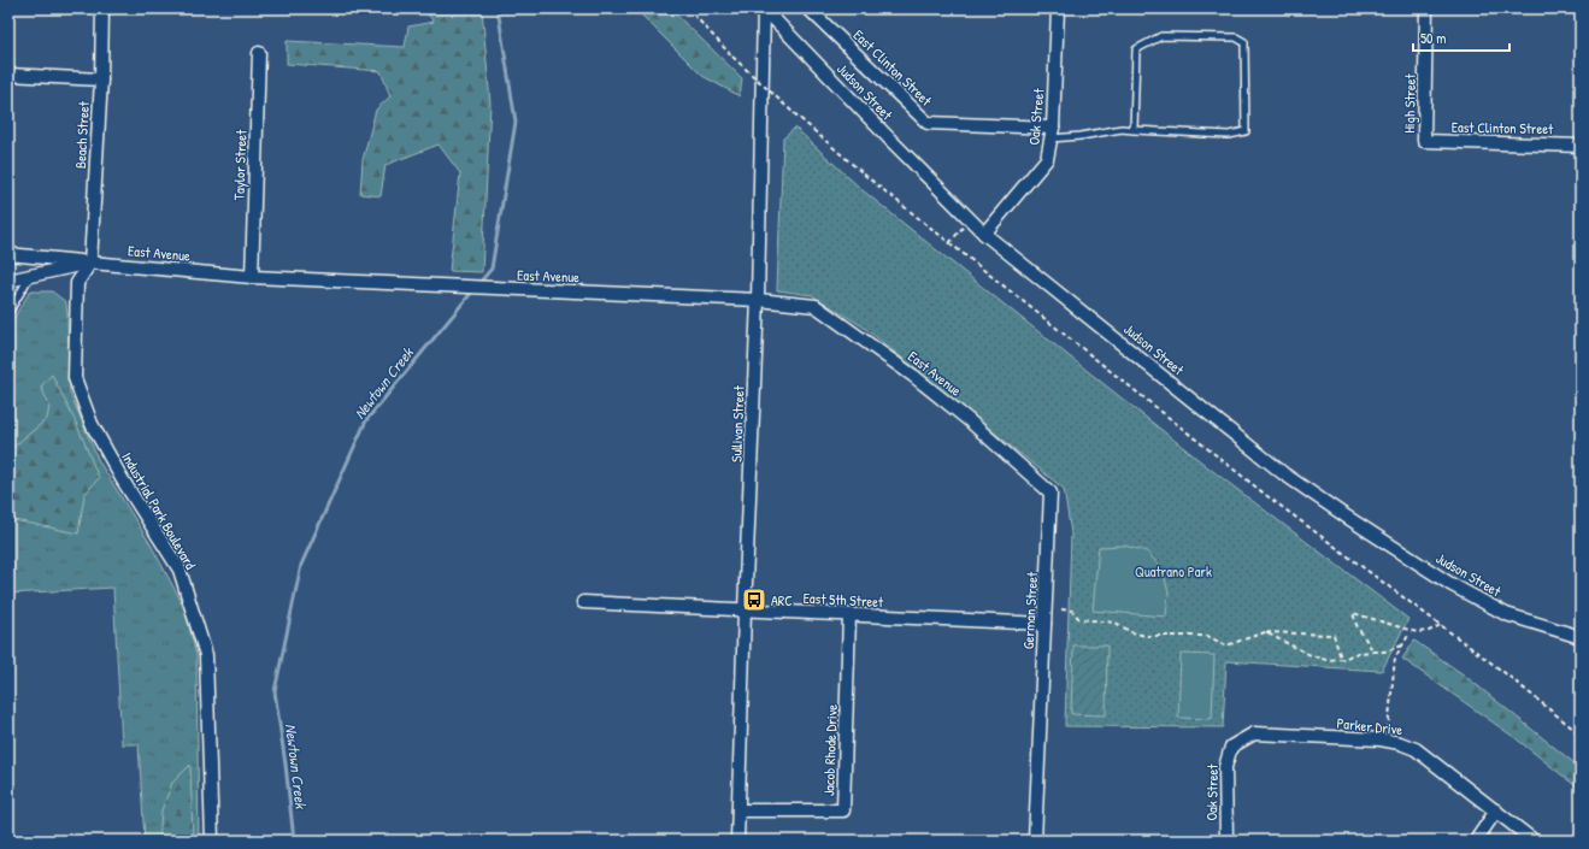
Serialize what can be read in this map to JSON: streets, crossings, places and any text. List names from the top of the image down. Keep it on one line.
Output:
{"streets":{"street":["East Clinton Street","Judson Street","High Street","Oak Street","Beach Street","Taylor Street","East Avenue","Sullivan Street","Industrial Park Boulevard","East 5th Street","German Street","Parker Drive","Jacob Rhode Drive"]},"crossings":[["East Clinton Street","High Street"],["East Clinton Street","Oak Street"],["Judson Street","Oak Street"],["Judson Street","Sullivan Street"],["Oak Street","Parker Drive"],["Beach Street","East Avenue"],["Beach Street","Industrial Park Boulevard"],["Taylor Street","East Avenue"],["East Avenue","Sullivan Street"],["East Avenue","Industrial Park Boulevard"],["East Avenue","German Street"],["Sullivan Street","East 5th Street"],["Sullivan Street","Jacob Rhode Drive"],["East 5th Street","German Street"],["East 5th Street","Jacob Rhode Drive"]],"water":["Newtown Creek"],"parks":["Quatrano Park"],"places":{"bus stop":["ARC"]},"scale_bar":"50 m"}
